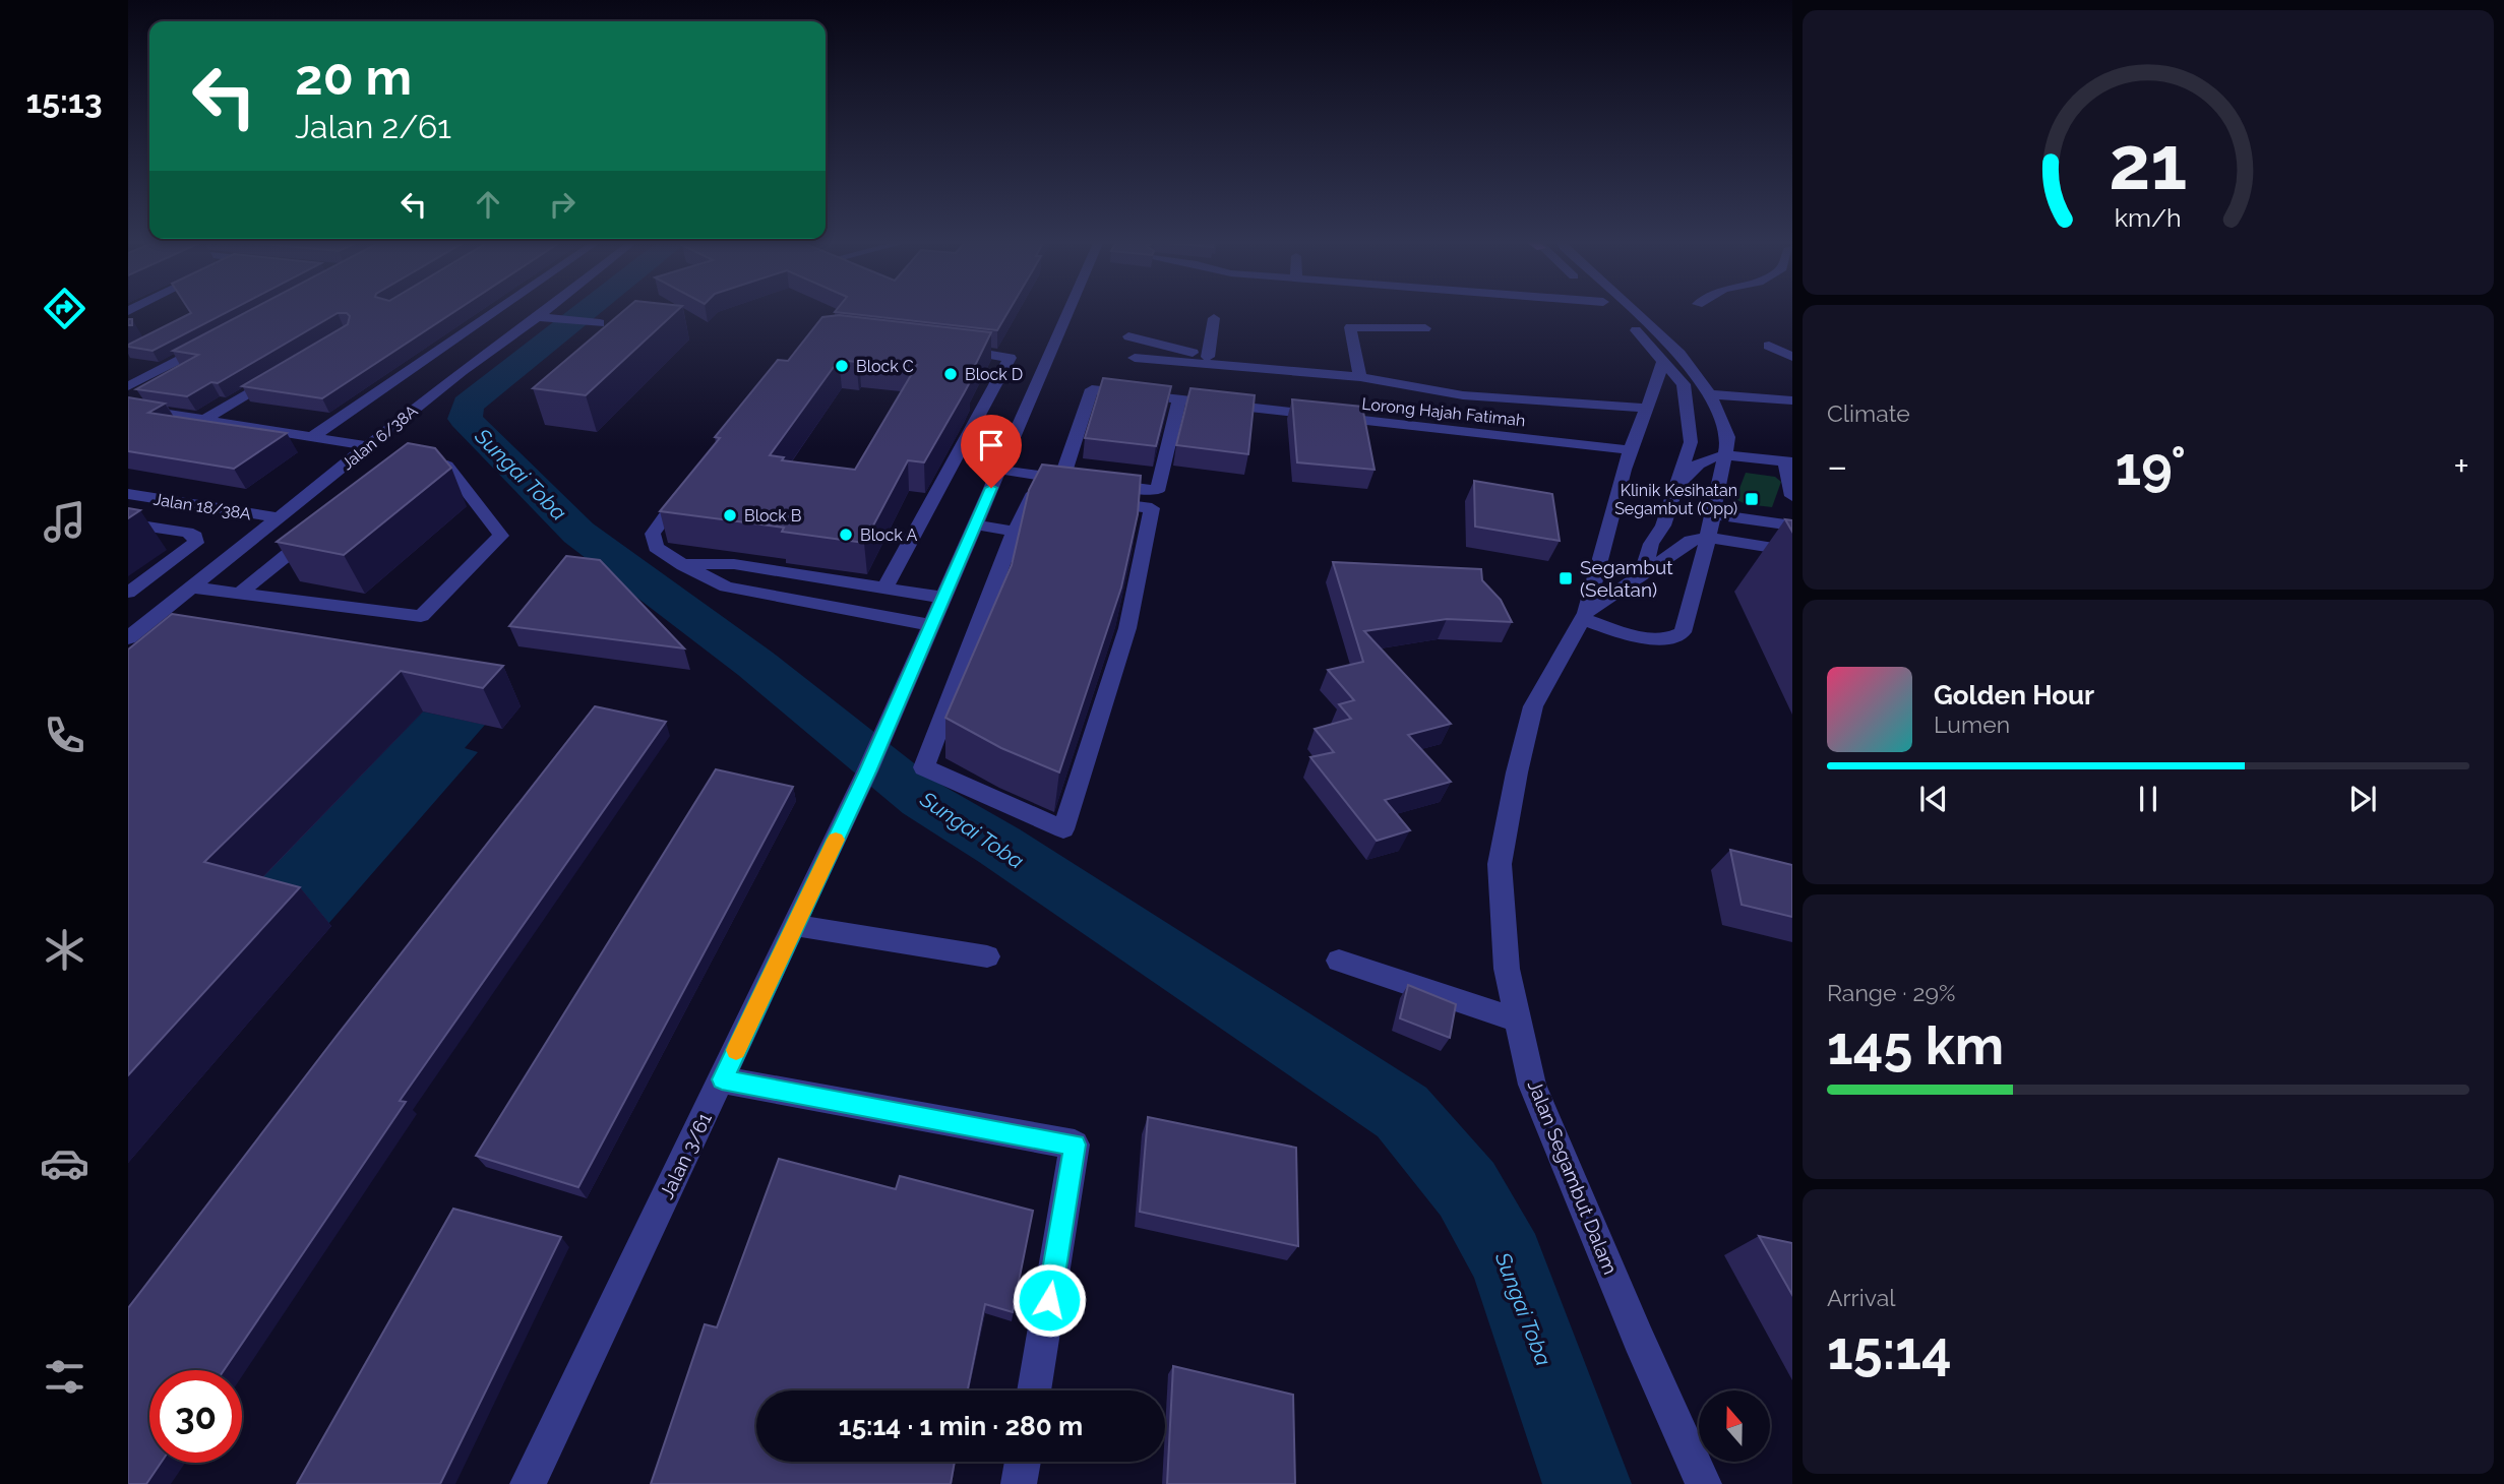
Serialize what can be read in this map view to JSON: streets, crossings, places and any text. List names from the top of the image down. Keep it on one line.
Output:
{"streets":{"street":["Lorong Hajah Fatimah","Jalan 6/38A","Jalan 18/38A","Jalan 3/61","Jalan Segambut Dalam"]},"crossings":[["Jalan 6/38A","Jalan 18/38A"]],"water":["Sungai Toba"],"places":{"other":["Block C","Block D","Block B","Block A"],"transit":["Klinik Kesihatan Segambut (Opp)","Segambut (Selatan)"]},"north":"top","page":{"tabs":"15:13","turn":["20 m","Jalan 2/61"],"tile":["Climate",["Range · 29%","145 km"],["Arrival","15:14"]],"heat":["−","19°","+"],"song":["Golden Hour","Lumen"],"limit":"30","trip":"15:14 · 1 min · 280 m","gauge":["21","km/h"]}}
